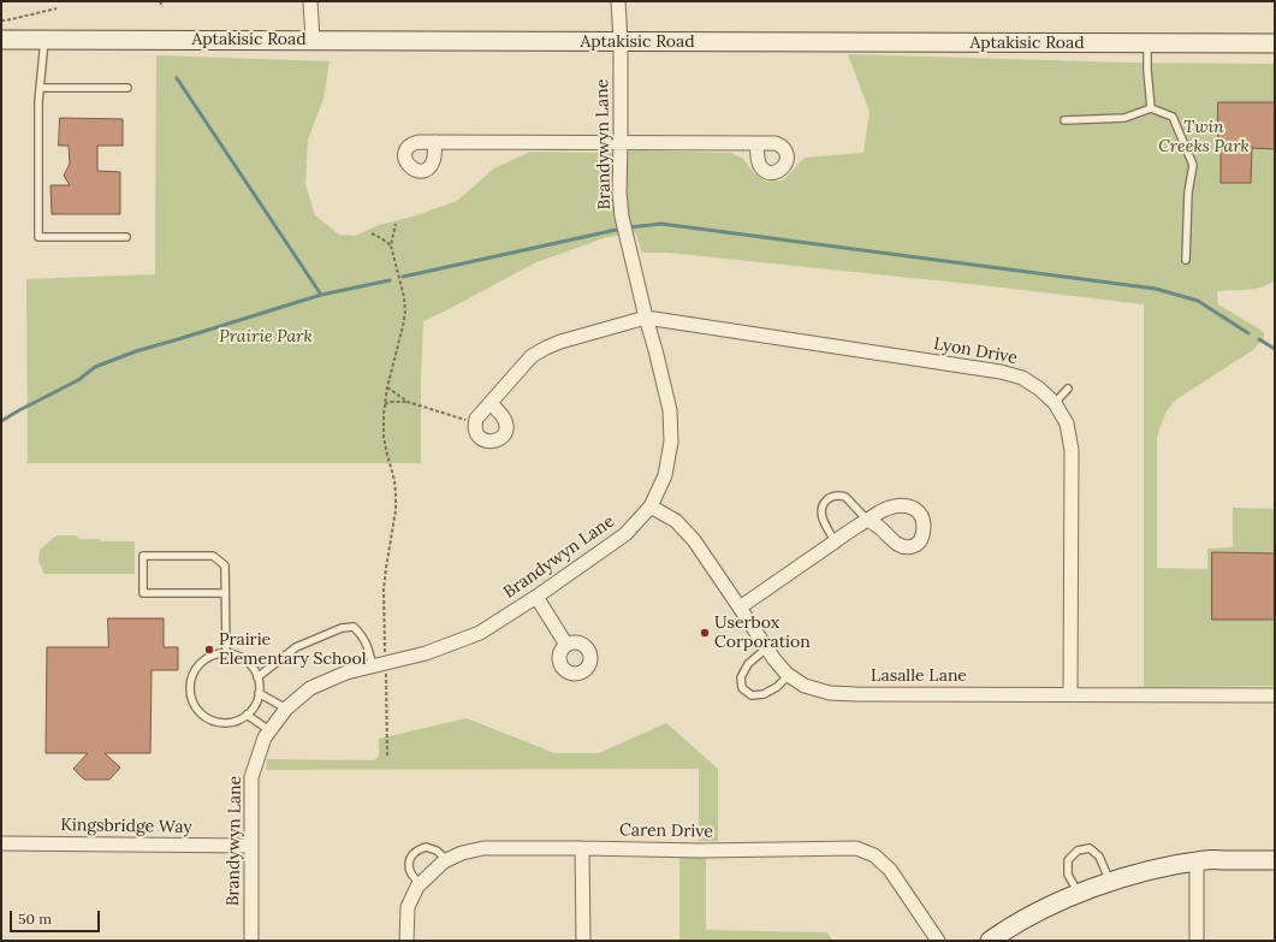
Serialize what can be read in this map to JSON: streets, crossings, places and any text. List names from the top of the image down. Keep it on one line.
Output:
{"streets":{"main road":["Aptakisic Road"],"street":["Brandywyn Lane","Lyon Drive","Lasalle Lane","Kingsbridge Way","Caren Drive"]},"crossings":[["Aptakisic Road","Brandywyn Lane"],["Brandywyn Lane","Lyon Drive"],["Brandywyn Lane","Lasalle Lane"],["Brandywyn Lane","Kingsbridge Way"],["Lyon Drive","Lasalle Lane"]],"parks":["Twin Creeks Park","Prairie Park"],"places":["Userbox Corporation","Prairie Elementary School"],"scale_bar":"50 m"}
